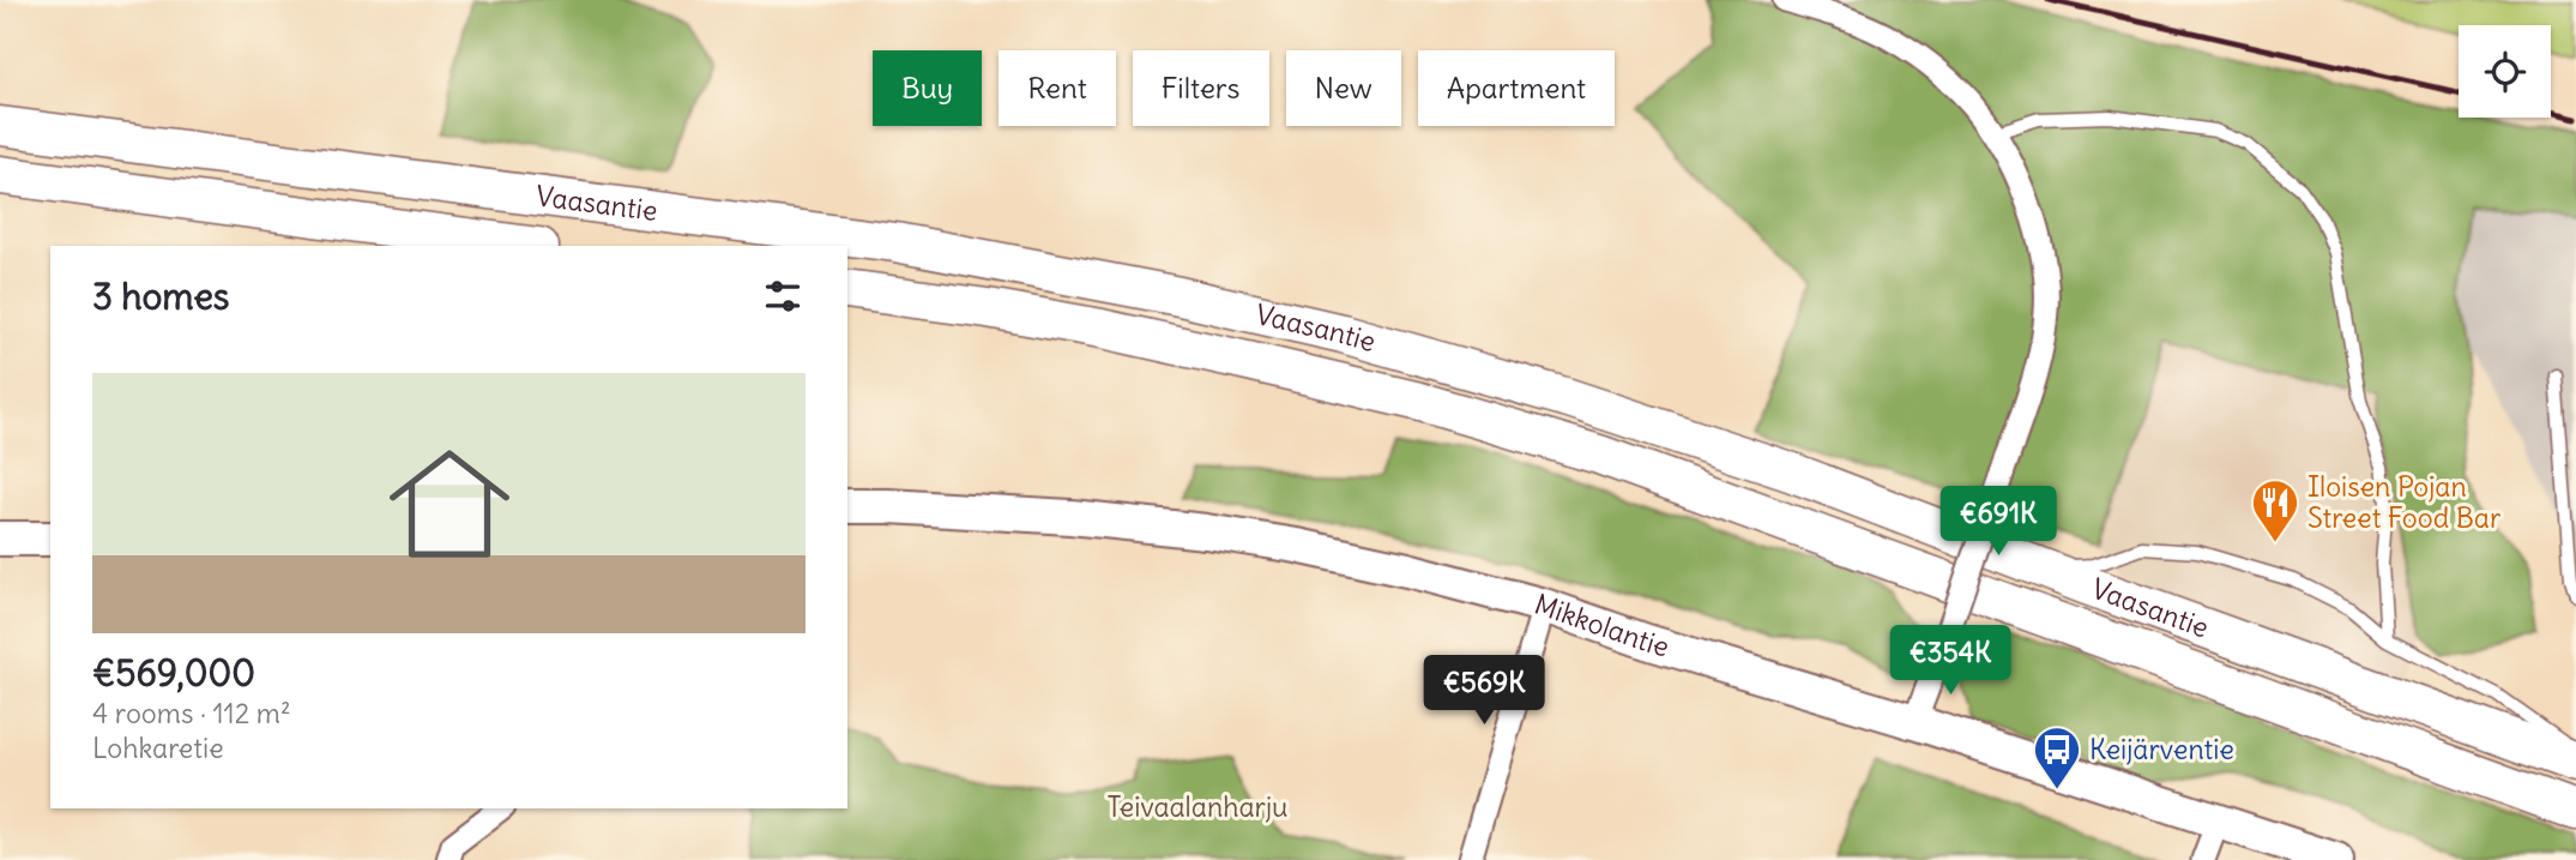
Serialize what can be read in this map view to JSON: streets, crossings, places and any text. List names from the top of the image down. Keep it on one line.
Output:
{"streets":{"highway":["Vaasantie"],"main road":["Mikkolantie"]},"parks":["Teivaalanharju"],"places":{"restaurant":["Iloisen Pojan Street Food Bar"],"bus stop":["Keijärventie"]},"page":{"chip":["Buy","Rent","Filters","New","Apartment"],"heading":"3 homes","list":[{"name":"€569,000","note":"4 rooms · 112 m² · Lohkaretie"}],"price":["€691K","€354K","€569K"]}}
